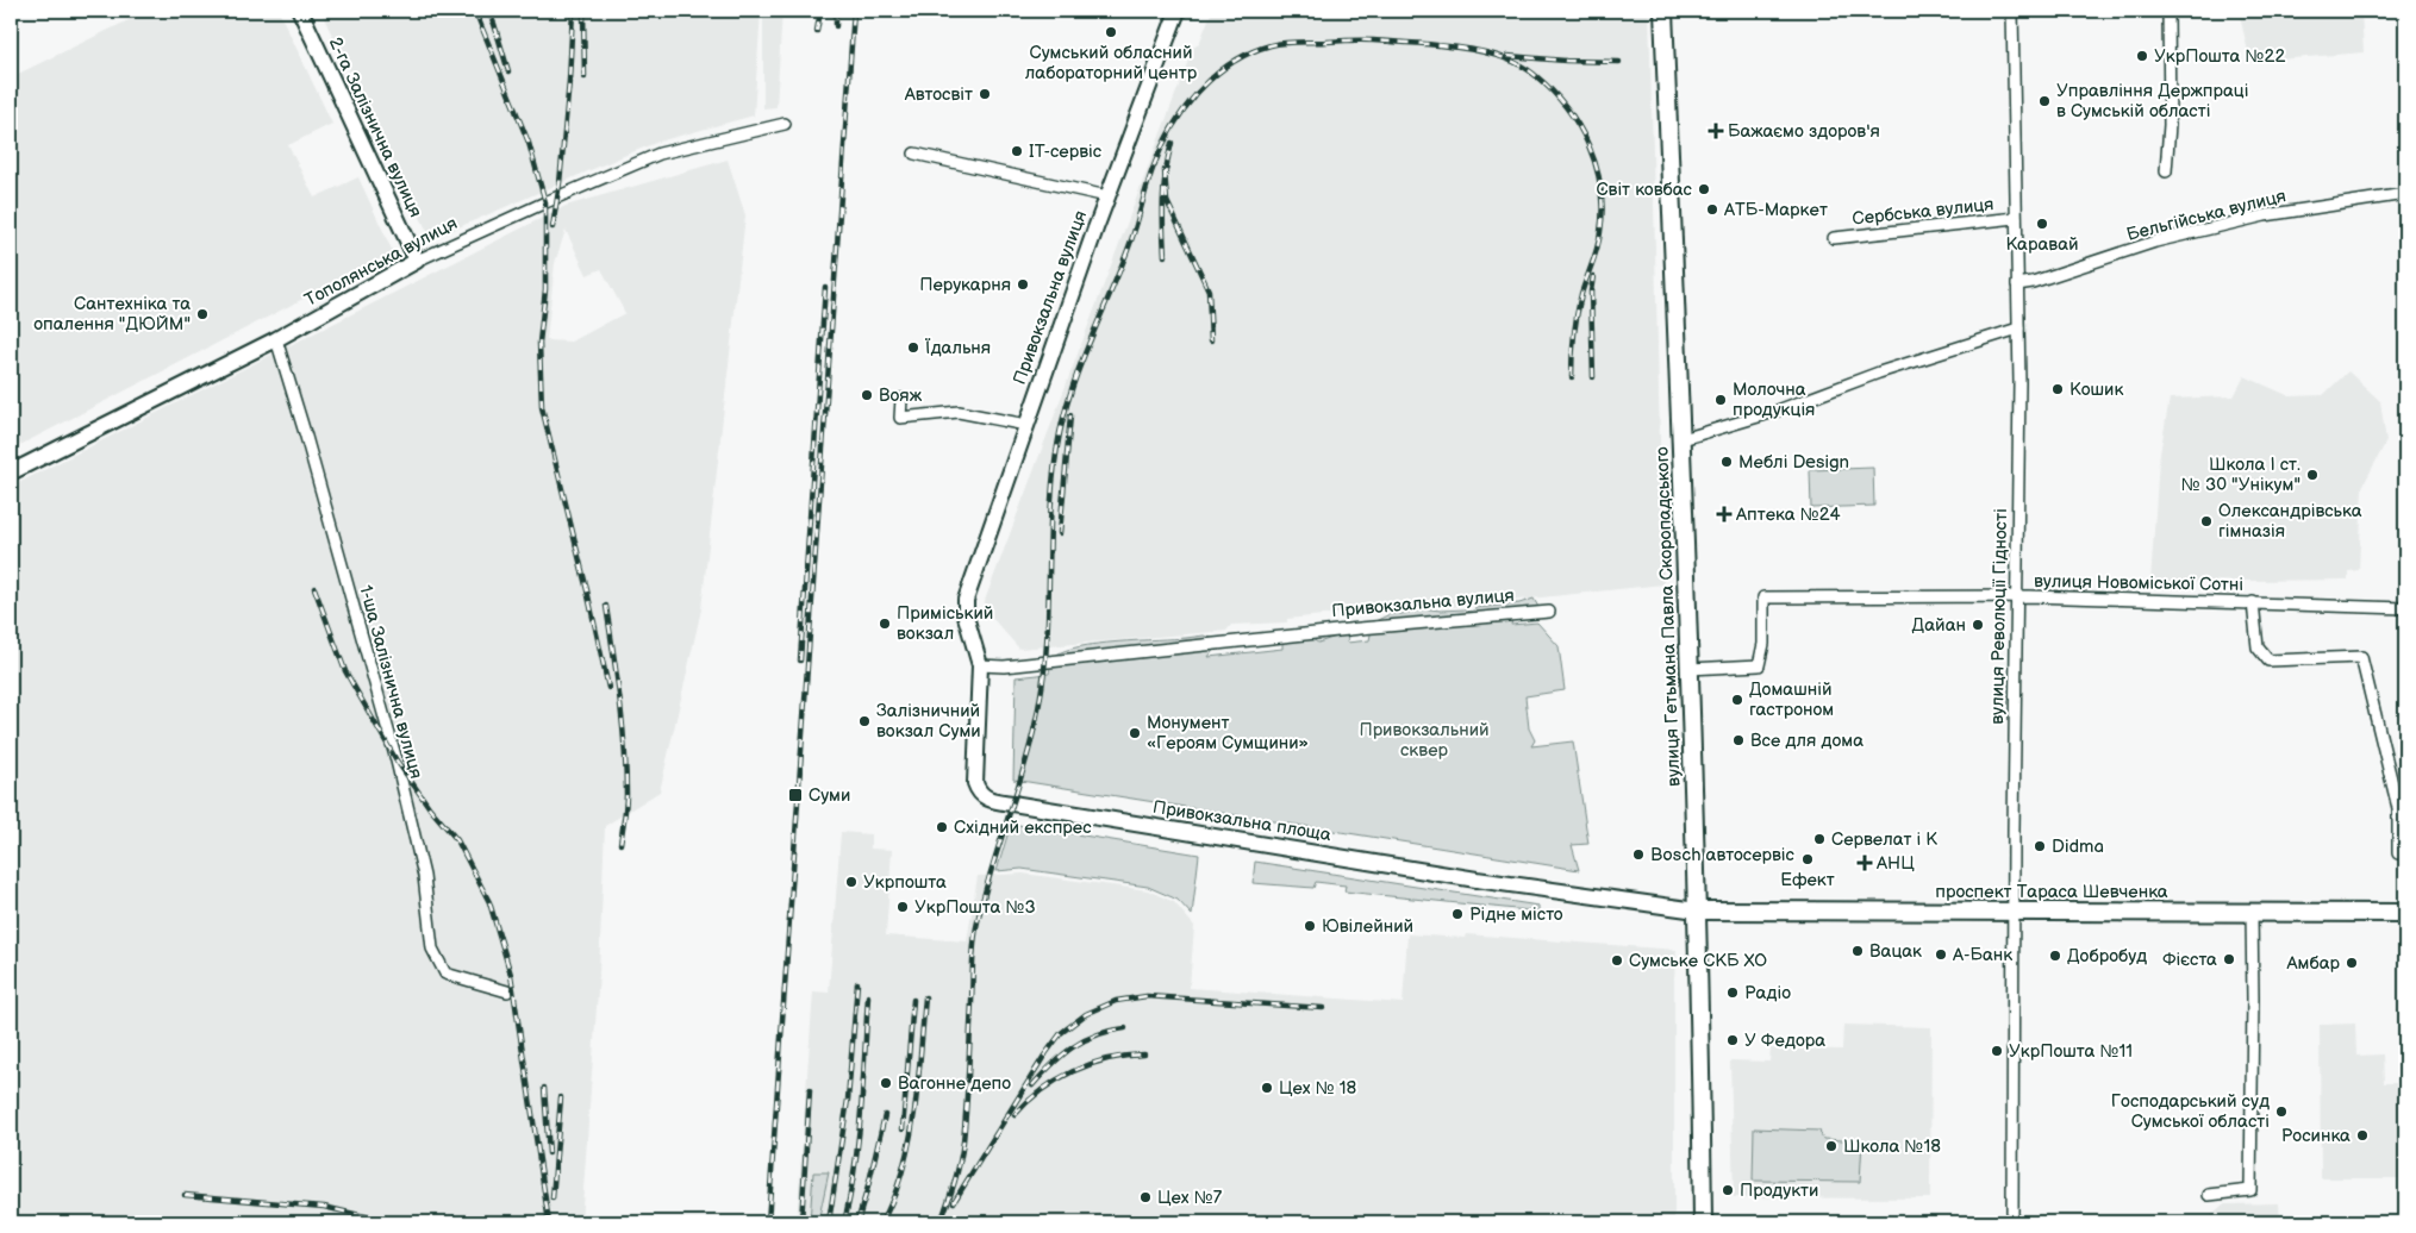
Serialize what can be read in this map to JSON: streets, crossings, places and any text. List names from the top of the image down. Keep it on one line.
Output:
{"streets":{"main road":["2-га Залізнична вулиця","Тополянська вулиця","Привокзальна вулиця","вулиця Гетьмана Павла Скоропадського","Привокзальна площа","проспект Тараса Шевченка"],"street":["Сербська вулиця","Бельгійська вулиця","вулиця Новоміської Сотні","вулиця Революції Гідності","1-ша Залізнична вулиця"]},"crossings":[["2-га Залізнична вулиця","Тополянська вулиця"],["Сербська вулиця","вулиця Революції Гідності"],["Бельгійська вулиця","вулиця Революції Гідності"],["Тополянська вулиця","1-ша Залізнична вулиця"],["Привокзальна вулиця","Привокзальна площа"],["вулиця Новоміської Сотні","вулиця Гетьмана Павла Скоропадського"],["вулиця Новоміської Сотні","вулиця Революції Гідності"],["вулиця Гетьмана Павла Скоропадського","Привокзальна площа"],["вулиця Гетьмана Павла Скоропадського","проспект Тараса Шевченка"],["вулиця Революції Гідності","проспект Тараса Шевченка"],["Привокзальна площа","проспект Тараса Шевченка"]],"parks":["Привокзальний сквер"],"places":{"other":["Сумський обласний лабораторний центр","УкрПошта №22","Автосвіт","Управління Держпраці в Сумській області","IT-сервіс","Світ ковбас","АТБ-Маркет","Каравай","Перукарня","Сантехніка та опалення \"ДЮЙМ\"","Їдальня","Кошик","Вояж","Молочна продукція","Меблі Design","Школа І ст. № 30 \"Унікум\"","Олександрівська гімназія","Приміський вокзал","Дайан","Домашній гастроном","Залізничний вокзал Суми","Монумент «Героям Сумщини»","Все для дома","Східний експрес","Сервелат і К","Didma","Bosch автосервіс","Ефект","Укрпошта","УкрПошта №3","Рідне місто","Ювілейний","Вацак","А-Банк","Добробуд","Фієста","Сумське СКБ ХО","Амбар","Радіо","У Федора","УкрПошта №11","Вагонне депо","Цех № 18","Господарський суд Сумської області","Росинка","Школа №18","Продукти","Цех №7"],"health":["Бажаємо здоров'я","Аптека №24","АНЦ"],"transit":["Суми"]}}
